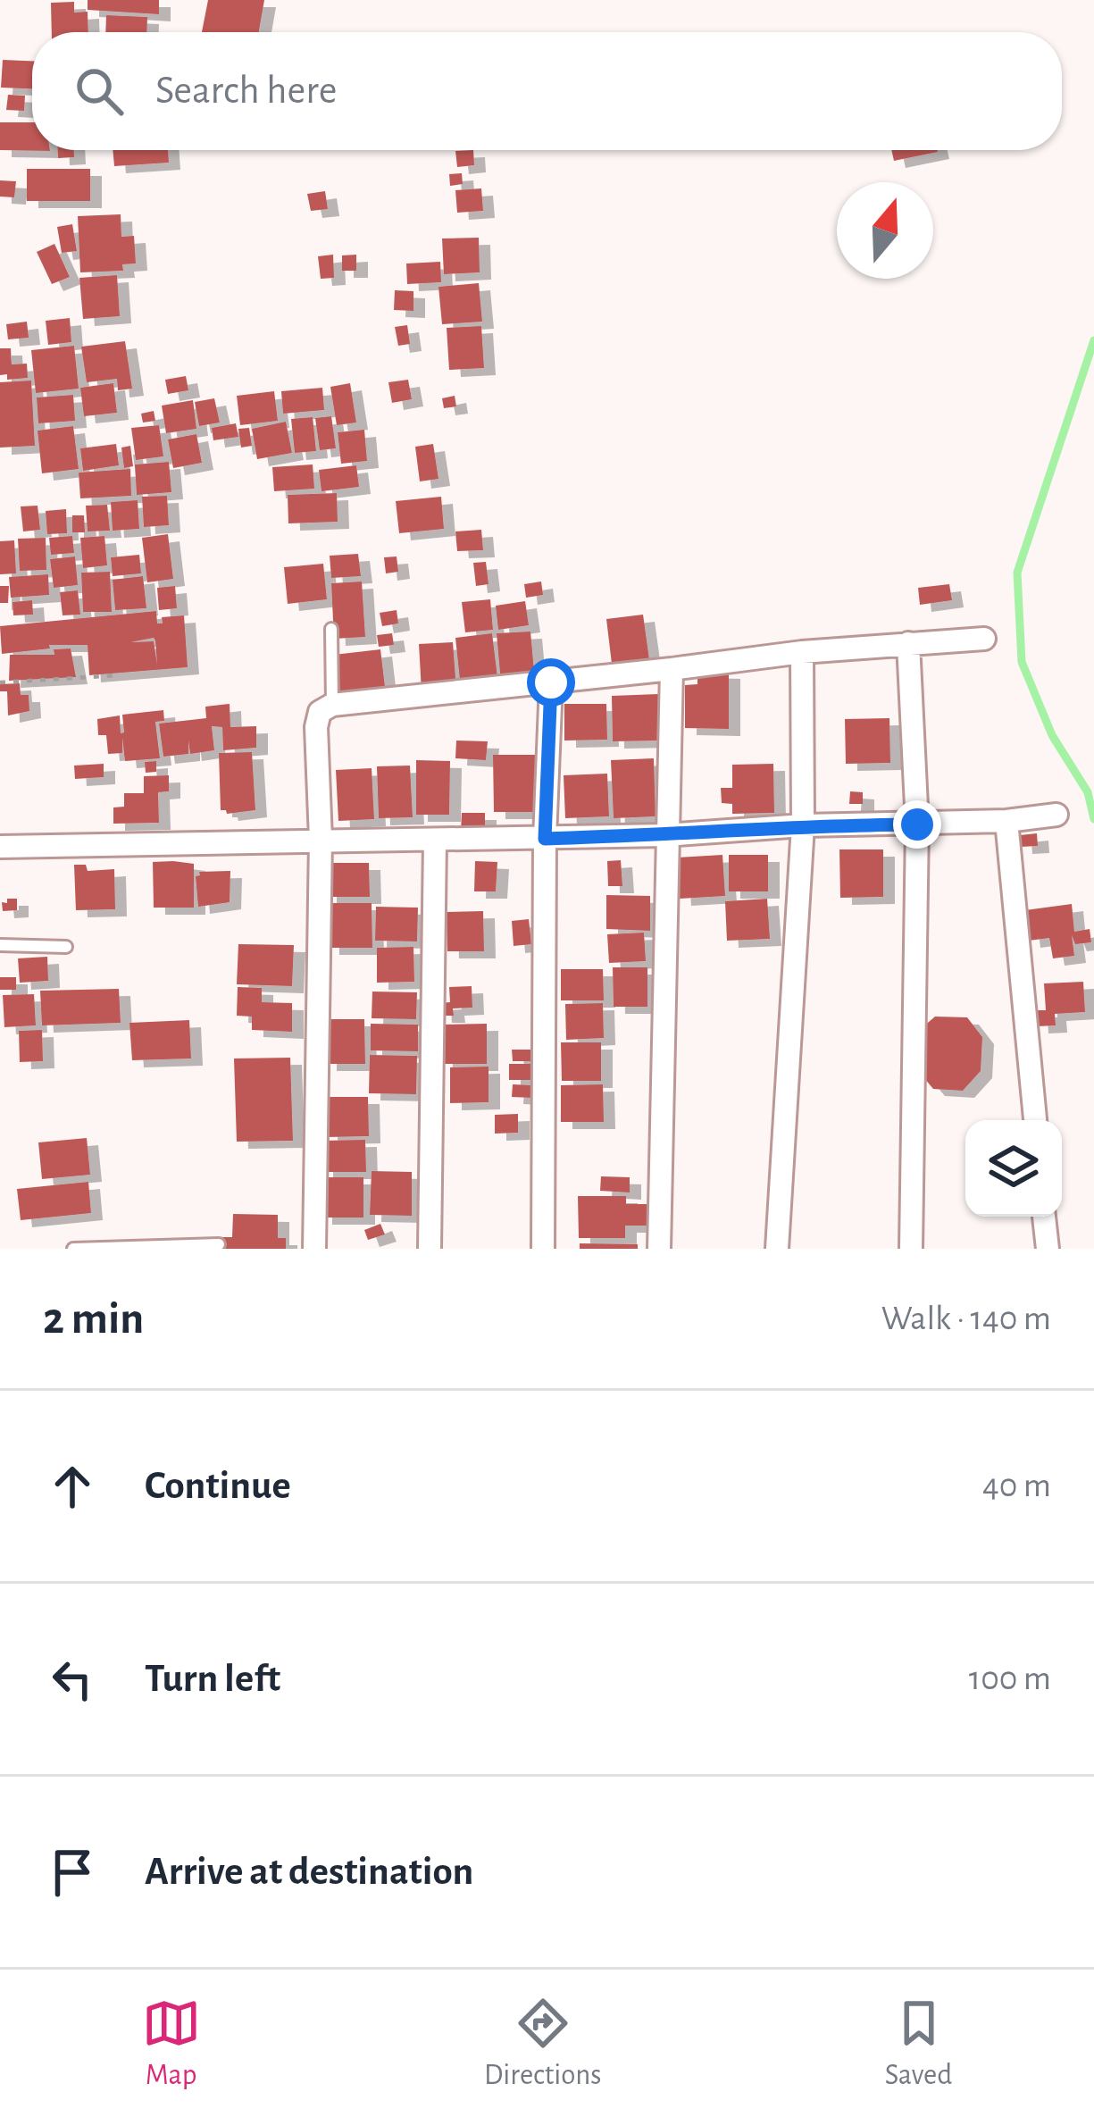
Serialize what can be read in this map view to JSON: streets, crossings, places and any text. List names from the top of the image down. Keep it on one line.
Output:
{"north":"top","page":{"search":"Search here","heading":["2 min","Walk · 140 m"],"list":[["Continue","40 m"],["Turn left","100 m"],"Arrive at destination"],"nav":["Map","Directions","Saved"]}}
